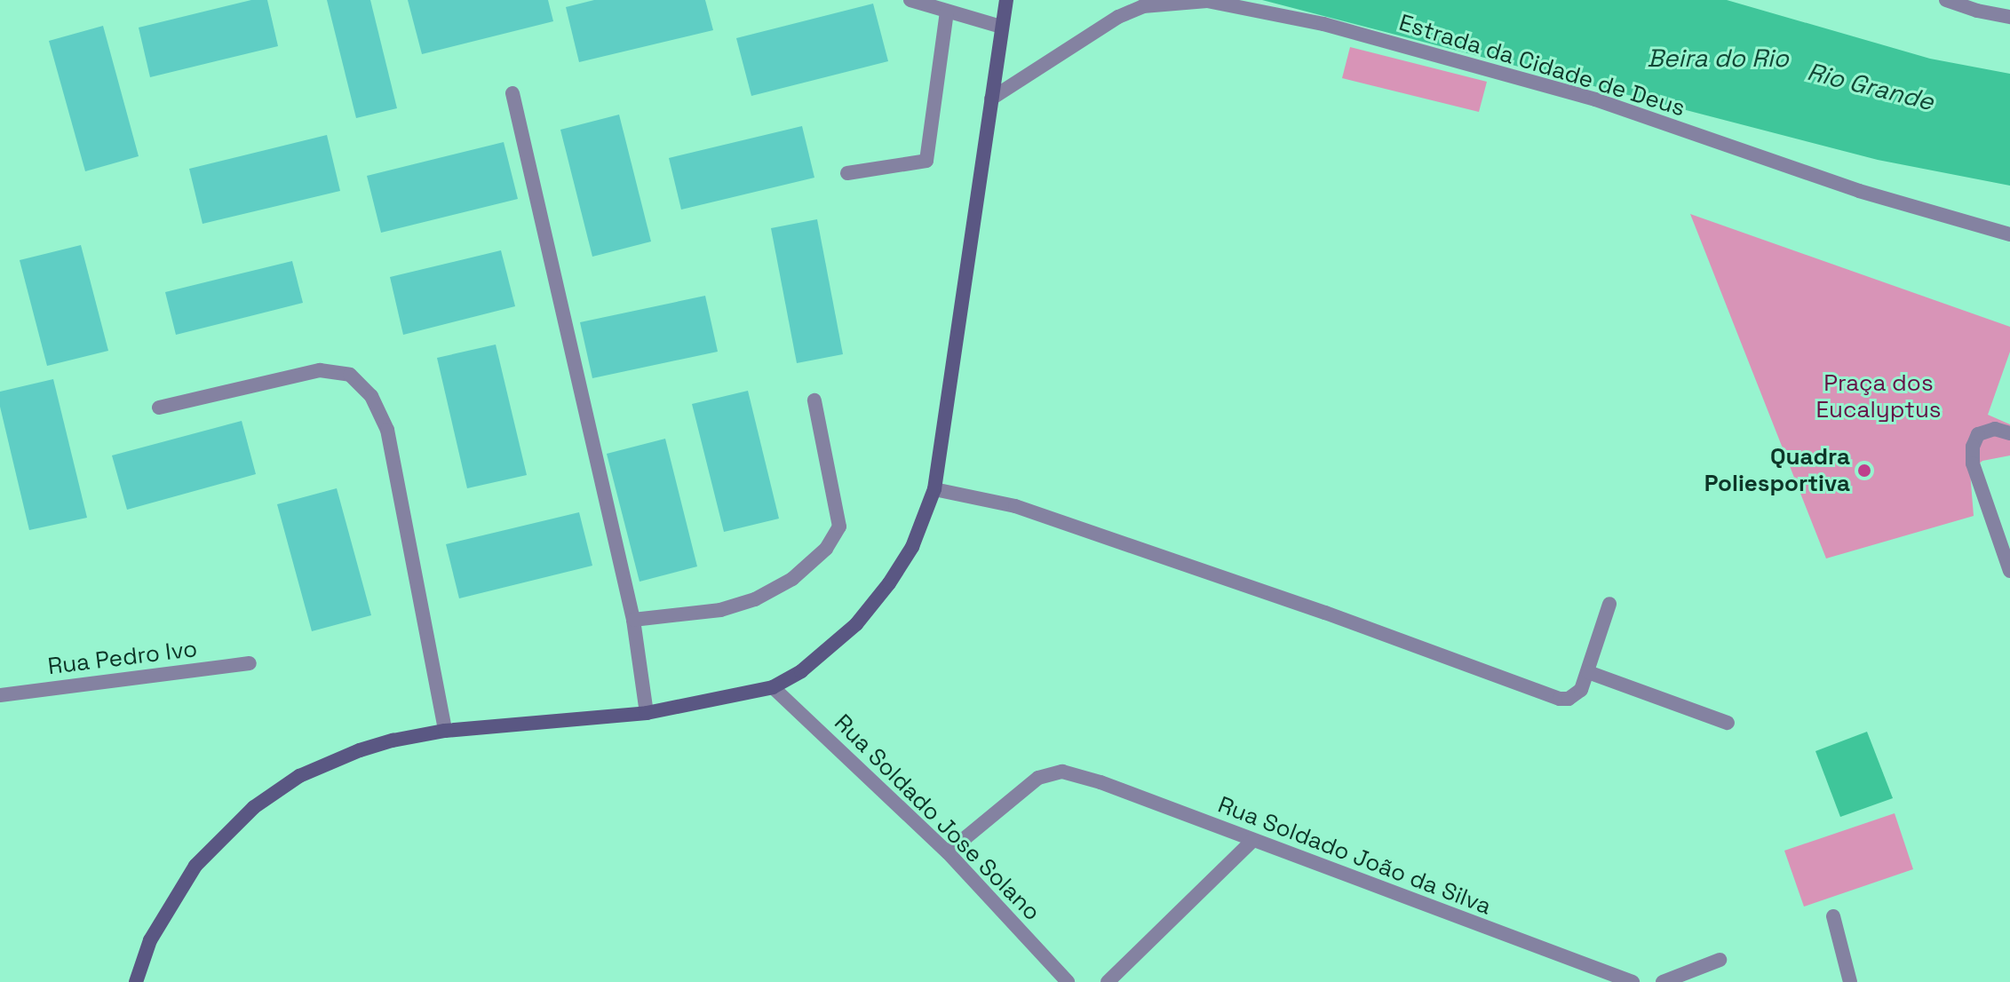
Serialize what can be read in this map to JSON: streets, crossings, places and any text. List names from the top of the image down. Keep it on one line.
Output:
{"streets":{"street":["Estrada da Cidade de Deus","Rua Pedro Ivo","Rua Soldado Jose Solano","Rua Soldado João da Silva"]},"crossings":[["Rua Soldado Jose Solano","Rua Soldado João da Silva"]],"water":["Beira do Rio","Rio Grande"],"parks":["Praça dos Eucalyptus"],"places":["Quadra Poliesportiva"]}
